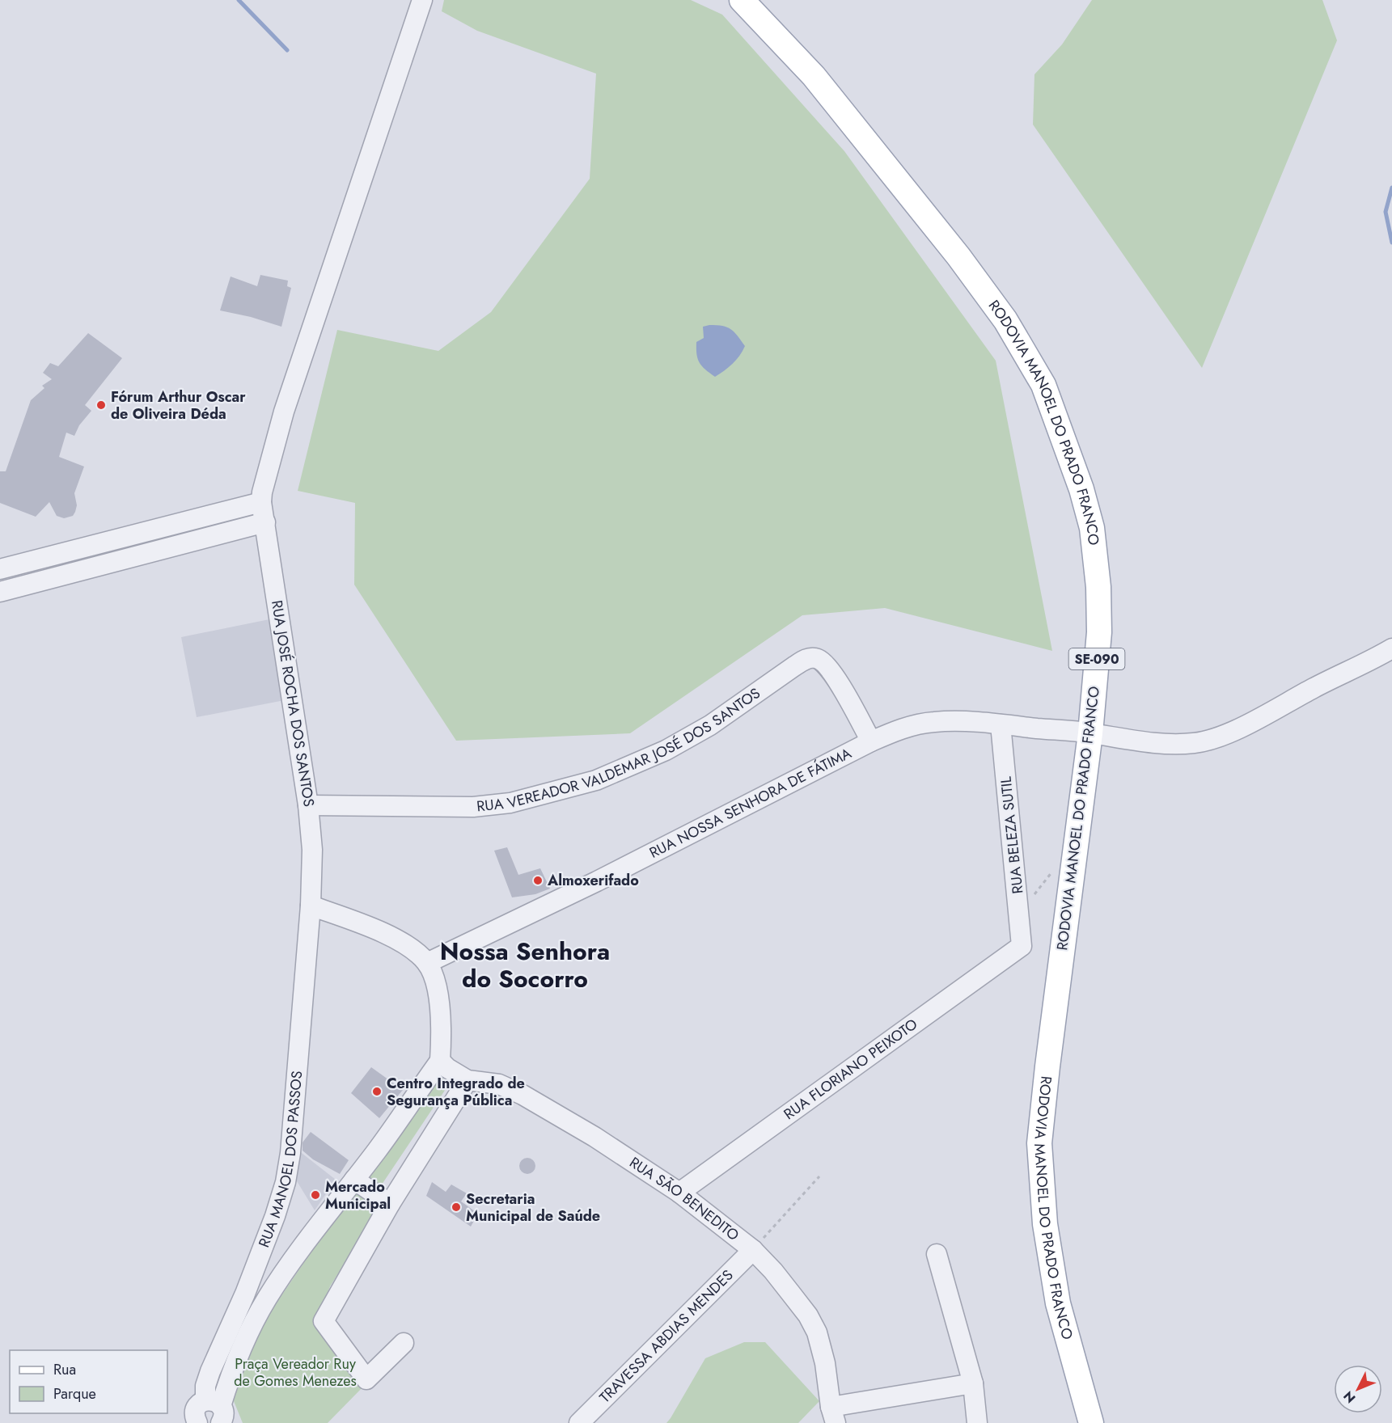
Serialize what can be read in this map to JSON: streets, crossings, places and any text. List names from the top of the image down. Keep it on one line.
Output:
{"streets":{"main road":["RODOVIA MANOEL DO PRADO FRANCO","SE-090"],"street":["RUA JOSÉ ROCHA DOS SANTOS","RUA VEREADOR VALDEMAR JOSÉ DOS SANTOS","RUA NOSSA SENHORA DE FÁTIMA","RUA BELEZA SUTIL","RUA FLORIANO PEIXOTO","RUA MANOEL DOS PASSOS","RUA SÃO BENEDITO","TRAVESSA ABDIAS MENDES"]},"crossings":[["RODOVIA MANOEL DO PRADO FRANCO","RUA NOSSA SENHORA DE FÁTIMA"],["RUA JOSÉ ROCHA DOS SANTOS","RUA VEREADOR VALDEMAR JOSÉ DOS SANTOS"],["RUA JOSÉ ROCHA DOS SANTOS","RUA MANOEL DOS PASSOS"],["RUA VEREADOR VALDEMAR JOSÉ DOS SANTOS","RUA NOSSA SENHORA DE FÁTIMA"],["RUA NOSSA SENHORA DE FÁTIMA","RUA BELEZA SUTIL"],["RUA BELEZA SUTIL","RUA FLORIANO PEIXOTO"],["RUA FLORIANO PEIXOTO","RUA SÃO BENEDITO"],["RUA SÃO BENEDITO","TRAVESSA ABDIAS MENDES"]],"districts":["Nossa Senhora do Socorro"],"parks":["Praça Vereador Ruy de Gomes Menezes"],"places":["Fórum Arthur Oscar de Oliveira Déda","Almoxerifado","Centro Integrado de Segurança Pública","Mercado Municipal","Secretaria Municipal de Saúde"],"legend":["Rua","Parque"],"north":"bottom left"}
